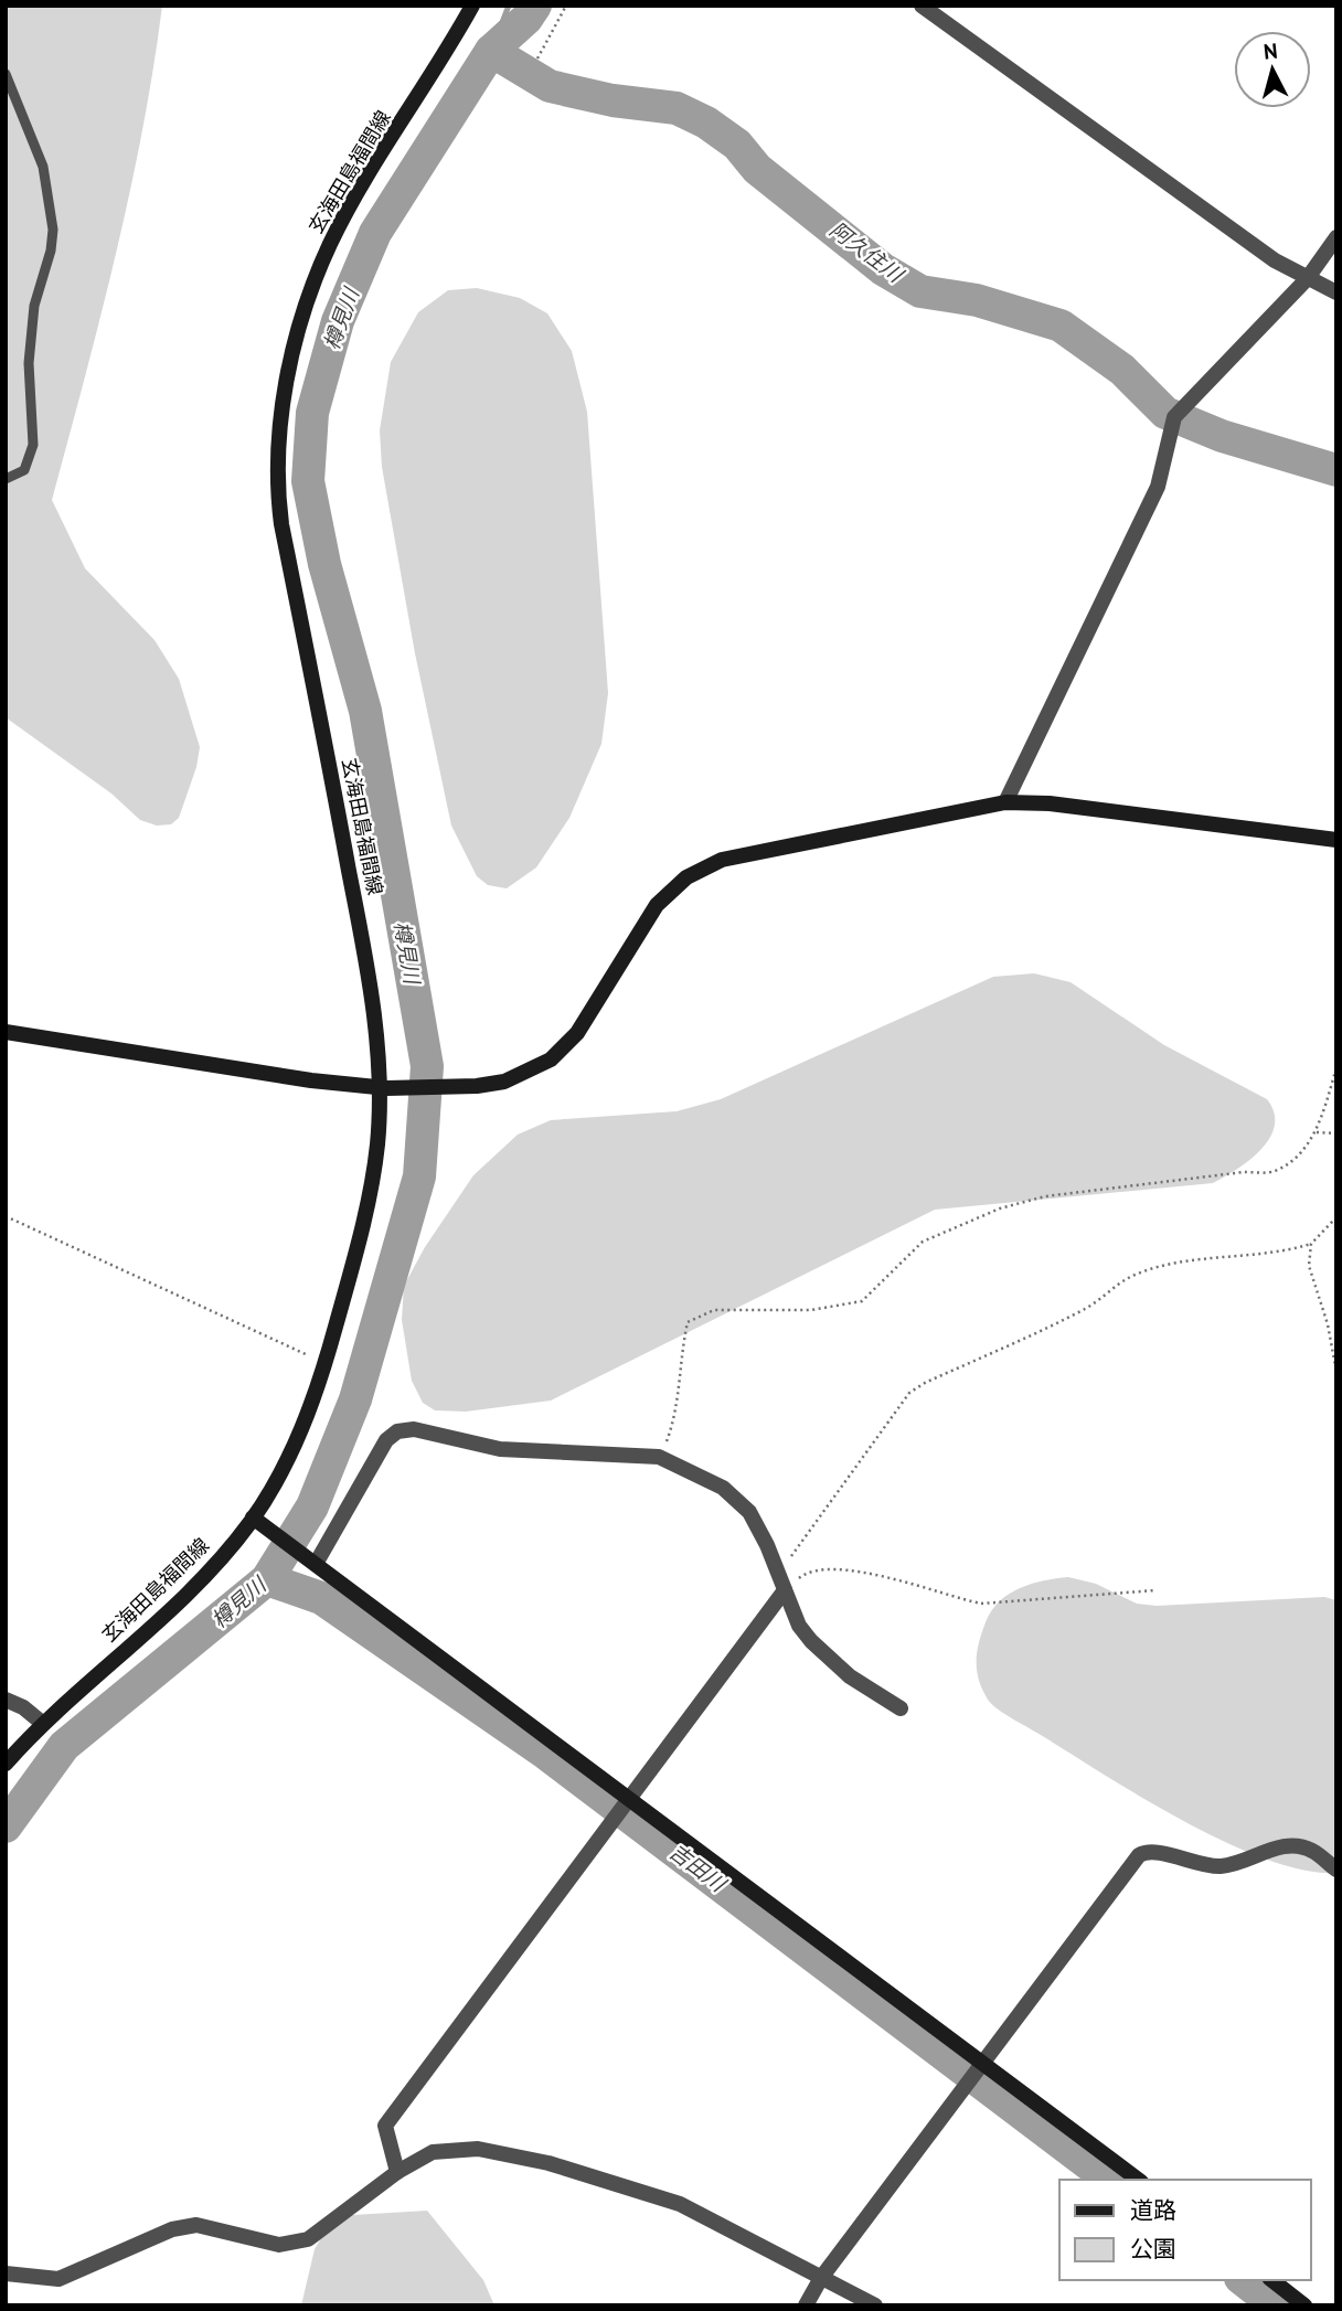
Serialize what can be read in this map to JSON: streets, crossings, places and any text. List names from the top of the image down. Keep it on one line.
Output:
{"streets":{"street":["玄海田島福間線"]},"water":["阿久住川","樽見川","吉田川"],"legend":["道路","公園"],"north":"top"}
